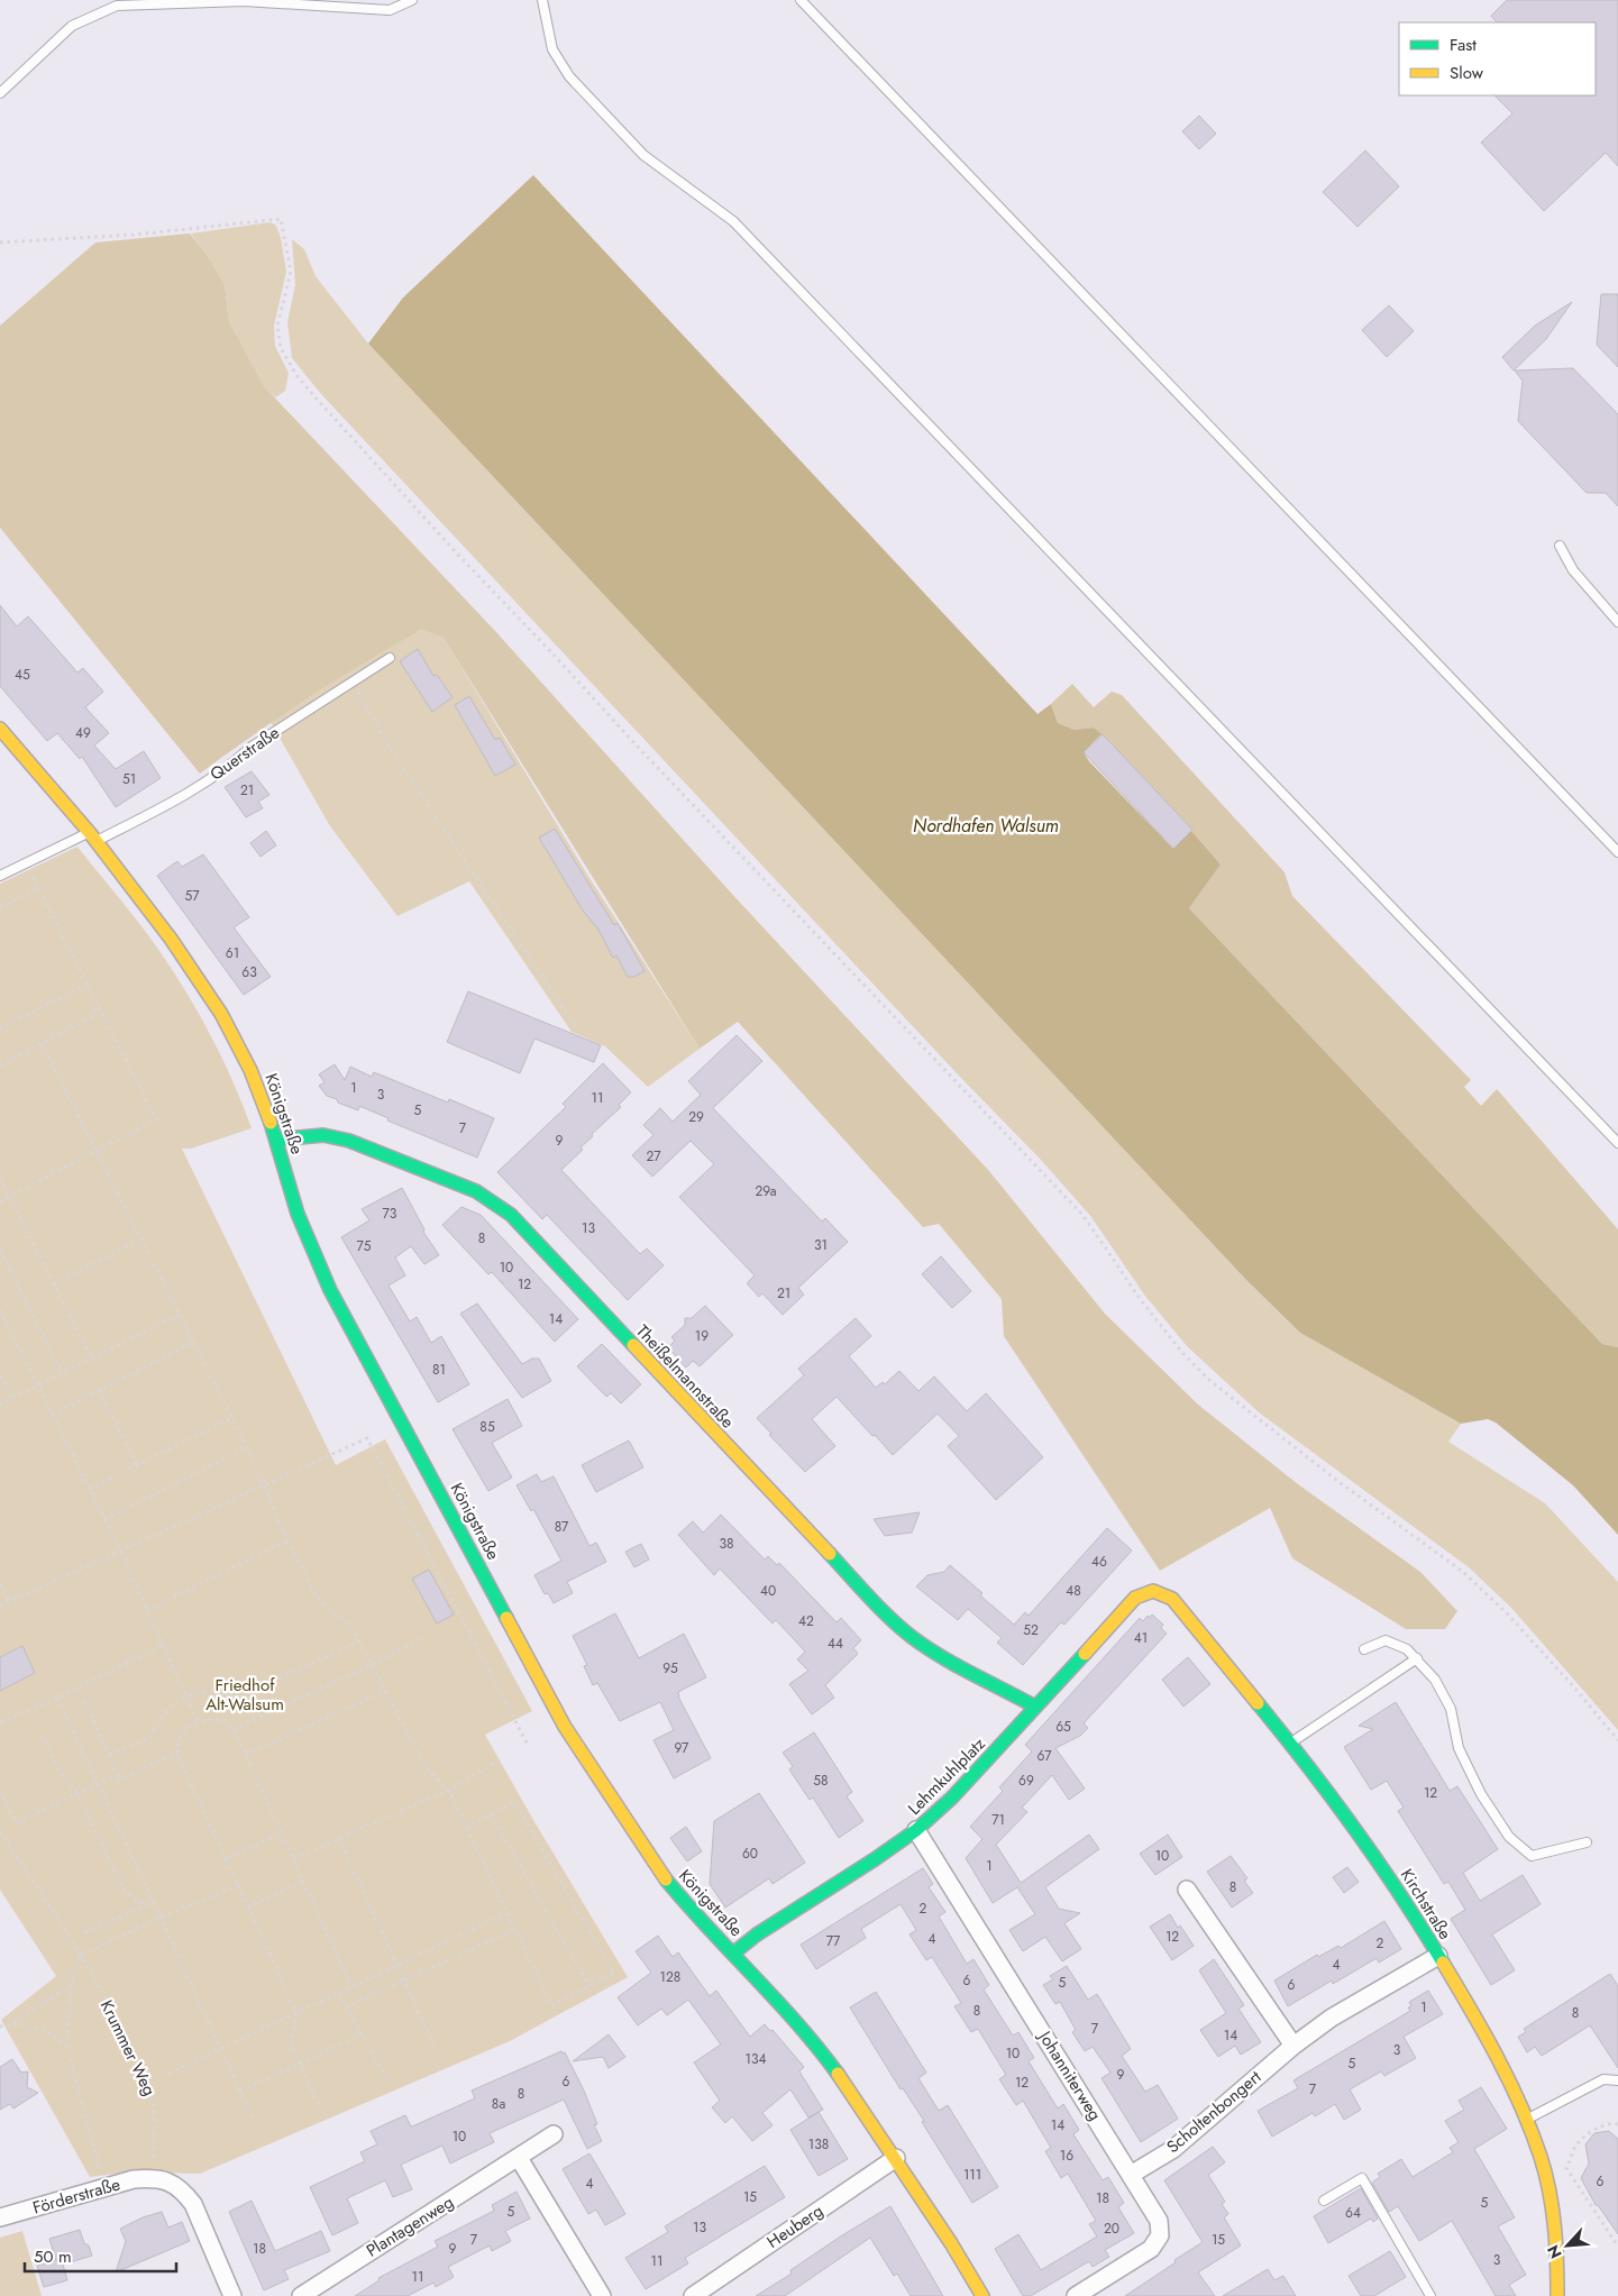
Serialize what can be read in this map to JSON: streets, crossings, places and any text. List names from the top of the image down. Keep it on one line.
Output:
{"streets":{"street":["Königstraße","Theißelmannstraße","Lehmkuhlplatz","Kirchstraße","Johanniterweg","Scholtenbongert","Förderstraße","Plantagenweg","Heuberg"],"lane":["Querstraße"],"path":["Krummer Weg"]},"crossings":[["Querstraße","Königstraße"],["Königstraße","Theißelmannstraße"],["Königstraße","Lehmkuhlplatz"],["Königstraße","Heuberg"],["Theißelmannstraße","Lehmkuhlplatz"],["Lehmkuhlplatz","Kirchstraße"],["Lehmkuhlplatz","Johanniterweg"],["Kirchstraße","Scholtenbongert"],["Krummer Weg","Förderstraße"],["Johanniterweg","Scholtenbongert"]],"water":["Nordhafen Walsum"],"parks":["Friedhof Alt-Walsum"],"house_numbers":["45","49","51","21","57","61","63","1","3","11","5","29","7","9","27","29a","73","13","8","31","75","10","12","21","14","19","81","85","87","38","46","40","48","42","52","41","44","95","65","97","67","58","69","12","71","60","10","1","8","2","12","4","77","2","4","128","6","5","6","1","8","8","7","14","3","10","134","5","9","6","12","7","8","8a","14","10","138","16","111","6","4","15","18","5","5","64","13","20","7","15","18","9","3","11","11"],"legend":["Fast","Slow"],"scale_bar":"50 m","north":"bottom left"}
